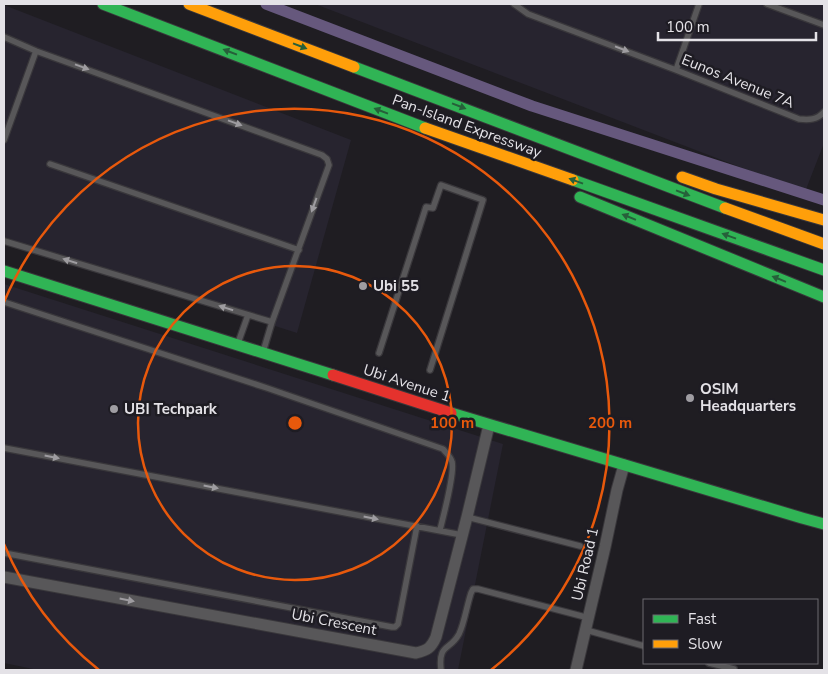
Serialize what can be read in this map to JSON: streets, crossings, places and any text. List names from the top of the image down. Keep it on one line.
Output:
{"streets":{"main road":["Pan-Island Expressway","Ubi Avenue 1"],"street":["Ubi Road 1","Ubi Crescent"],"lane":["Eunos Avenue 7A"]},"crossings":[["Ubi Avenue 1","Ubi Road 1"],["Ubi Avenue 1","Ubi Crescent"]],"one_way":["Eunos Avenue 7A","Ubi Crescent"],"places":["Ubi 55","OSIM Headquarters","UBI Techpark"],"legend":["Fast","Slow"],"scale_bar":"100 m","rings":["100 m","200 m"]}
